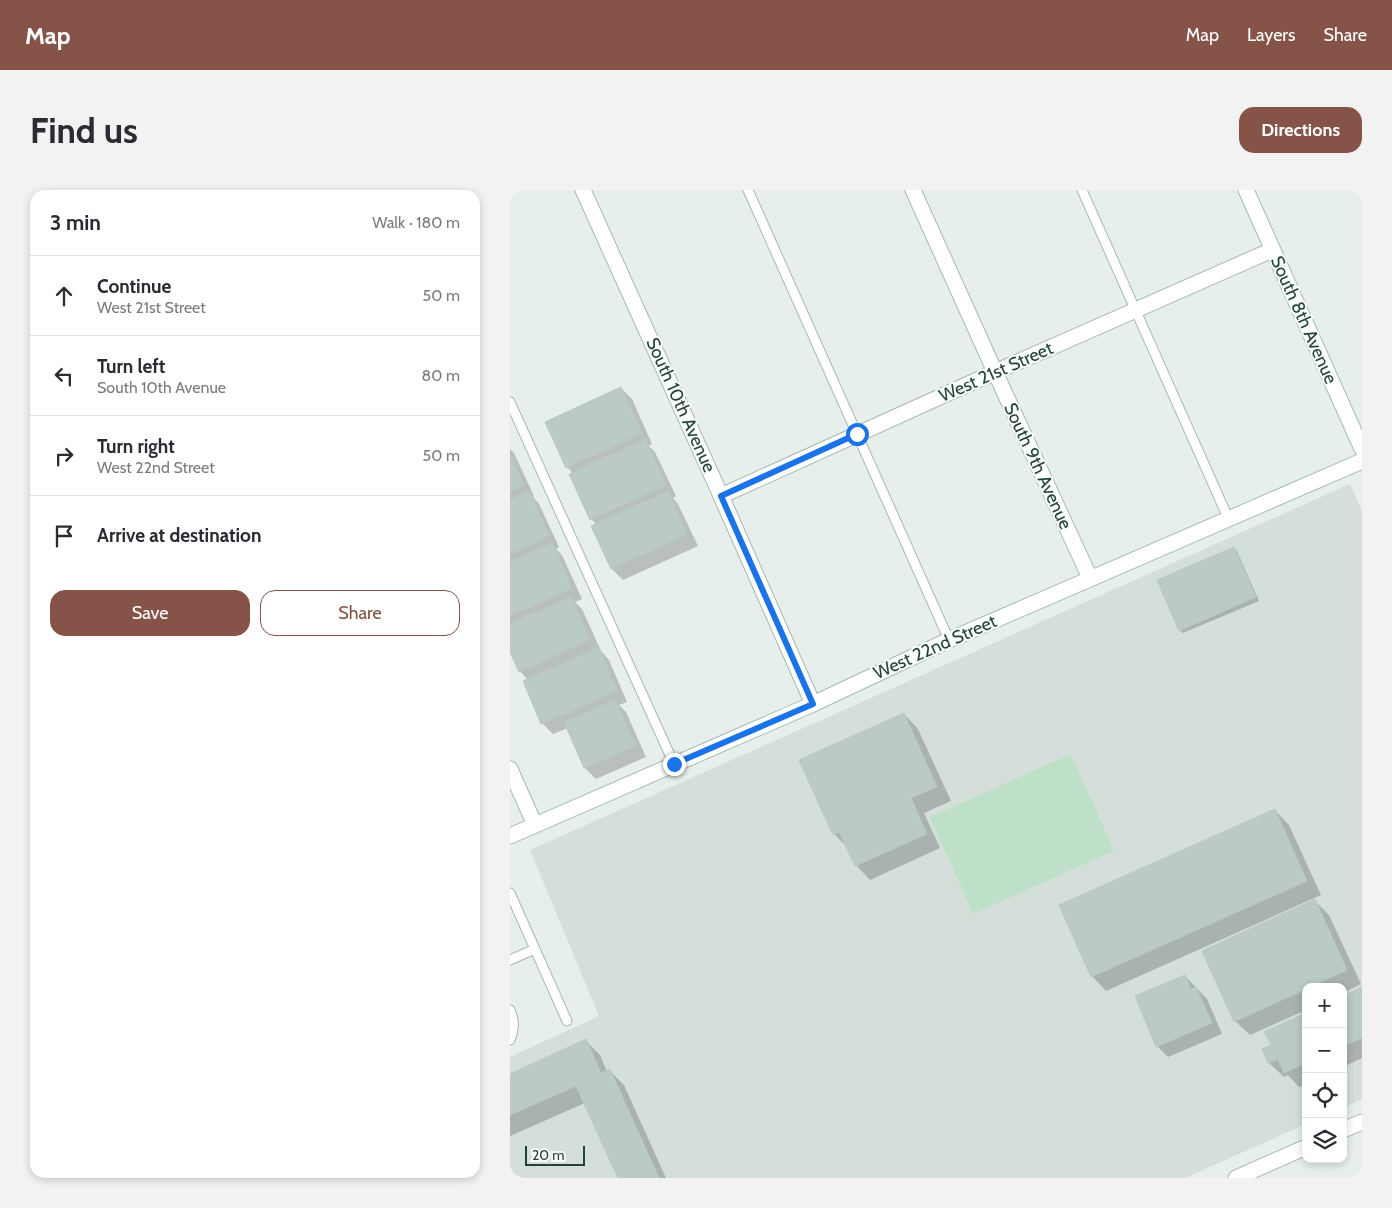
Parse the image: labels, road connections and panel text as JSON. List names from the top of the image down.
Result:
{
  "streets": {
    "street": [
      "South 8th Avenue",
      "West 21st Street",
      "South 10th Avenue",
      "South 9th Avenue",
      "West 22nd Street"
    ]
  },
  "crossings": [
    ["South 8th Avenue", "West 21st Street"],
    ["West 21st Street", "South 10th Avenue"],
    ["West 21st Street", "South 9th Avenue"],
    ["South 10th Avenue", "West 22nd Street"],
    ["South 9th Avenue", "West 22nd Street"]
  ],
  "scale_bar": "20 m",
  "page": {
    "header": "Map",
    "nav": ["Map", "Layers", "Share"],
    "buttons": [
      "Directions",
      ["Save", "Share"]
    ],
    "title": "Find us",
    "heading": ["3 min", "Walk · 180 m"],
    "list": [
      ["Continue", "West 21st Street", "50 m"],
      ["Turn left", "South 10th Avenue", "80 m"],
      ["Turn right", "West 22nd Street", "50 m"],
      "Arrive at destination"
    ],
    "map_buttons": ["+", "−"],
    "scale": "20 m"
  }
}
